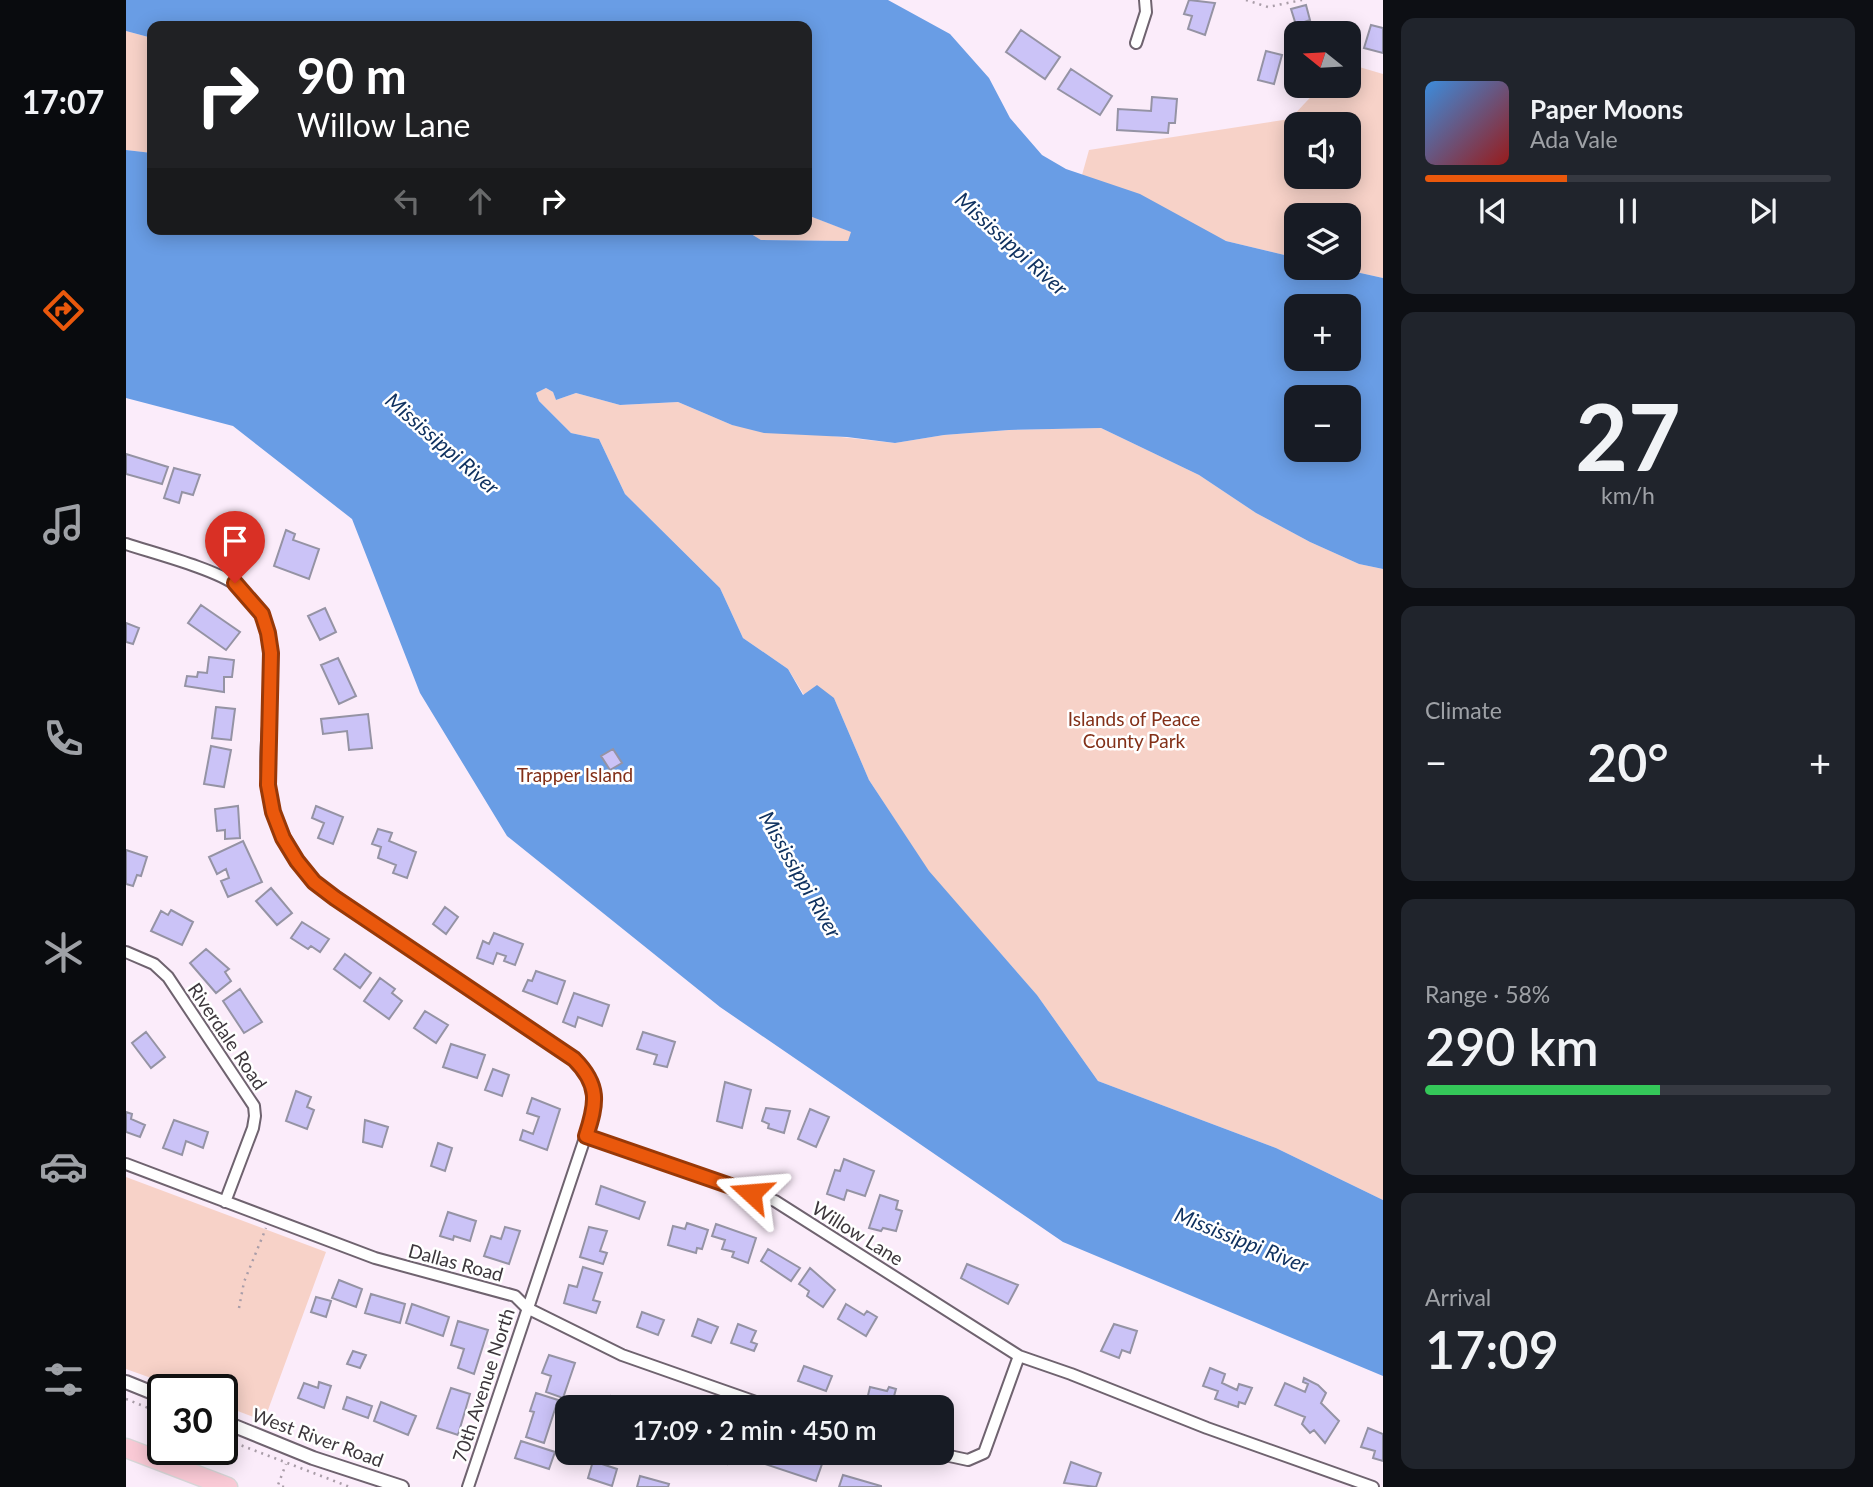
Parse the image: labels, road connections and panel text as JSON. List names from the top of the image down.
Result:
{
  "streets": {
    "street": [
      "Riverdale Road",
      "Willow Lane",
      "Dallas Road",
      "70th Avenue North",
      "West River Road"
    ]
  },
  "crossings": [
    ["Riverdale Road", "Dallas Road"],
    ["Willow Lane", "70th Avenue North"],
    ["Dallas Road", "70th Avenue North"]
  ],
  "water": ["Mississippi River"],
  "parks": ["Islands of Peace County Park", "Trapper Island"],
  "north": "left",
  "page": {
    "tabs": "17:07",
    "map_buttons": ["+", "−"],
    "turn": ["90 m", "Willow Lane"],
    "song": ["Paper Moons", "Ada Vale"],
    "tile": [
      ["27", "km/h"],
      "Climate",
      ["Range · 58%", "290 km"],
      ["Arrival", "17:09"]
    ],
    "heat": ["−", "20°", "+"],
    "limit": "30",
    "trip": "17:09 · 2 min · 450 m"
  }
}
